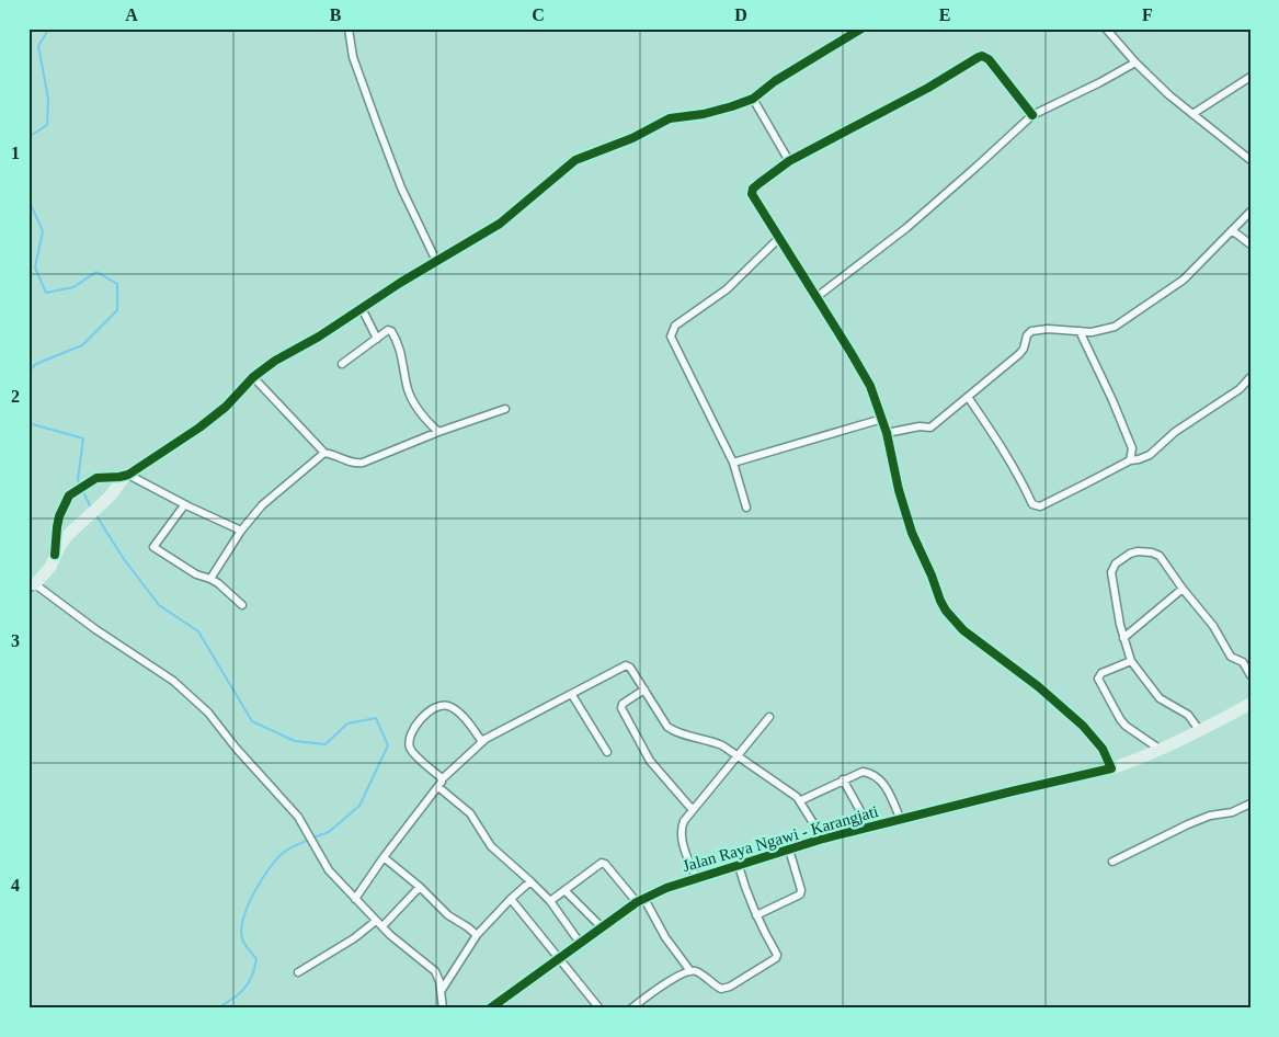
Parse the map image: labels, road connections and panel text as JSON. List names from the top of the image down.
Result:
{
  "streets": {
    "main road": ["Jalan Raya Ngawi - Karangjati"]
  },
  "grid": {
    "columns": [
      "A",
      "B",
      "C",
      "D",
      "E",
      "F"
    ],
    "rows": [
      "1",
      "2",
      "3",
      "4"
    ]
  }
}
